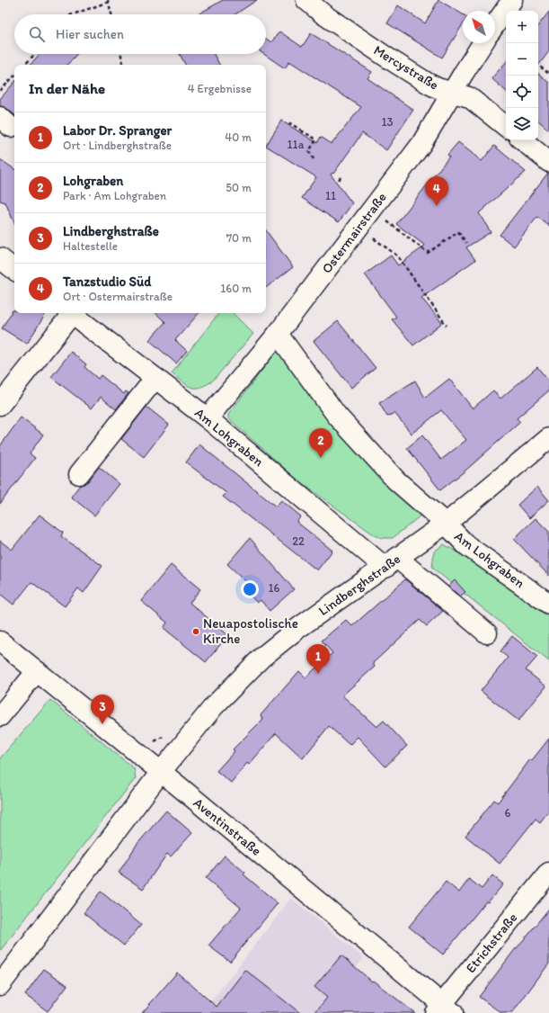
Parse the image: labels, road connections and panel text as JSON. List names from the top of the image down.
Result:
{
  "streets": {
    "street": [
      "Mercystraße",
      "Ostermairstraße",
      "Am Lohgraben",
      "Lindberghstraße",
      "Aventinstraße",
      "Etrichstraße"
    ]
  },
  "crossings": [
    ["Mercystraße", "Ostermairstraße"],
    ["Ostermairstraße", "Am Lohgraben"],
    ["Am Lohgraben", "Lindberghstraße"],
    ["Lindberghstraße", "Aventinstraße"],
    ["Aventinstraße", "Etrichstraße"]
  ],
  "places": ["Neuapostolische Kirche"],
  "house_numbers": [
    "13",
    "11a",
    "11",
    "22",
    "16",
    "6"
  ],
  "north": "top left",
  "page": {
    "map_buttons": ["+", "−"],
    "search": "Hier suchen",
    "heading": ["In der Nähe", "4 Ergebnisse"],
    "list": [
      {
        "mark": "1",
        "name": "Labor Dr. Spranger",
        "note": "Ort · Lindberghstraße",
        "value": "40 m"
      },
      {
        "mark": "2",
        "name": "Lohgraben",
        "note": "Park · Am Lohgraben",
        "value": "50 m"
      },
      {
        "mark": "3",
        "name": "Lindberghstraße",
        "note": "Haltestelle",
        "value": "70 m"
      },
      {
        "mark": "4",
        "name": "Tanzstudio Süd",
        "note": "Ort · Ostermairstraße",
        "value": "160 m"
      }
    ],
    "pins": [
      "4",
      "2",
      "1",
      "3"
    ]
  }
}
